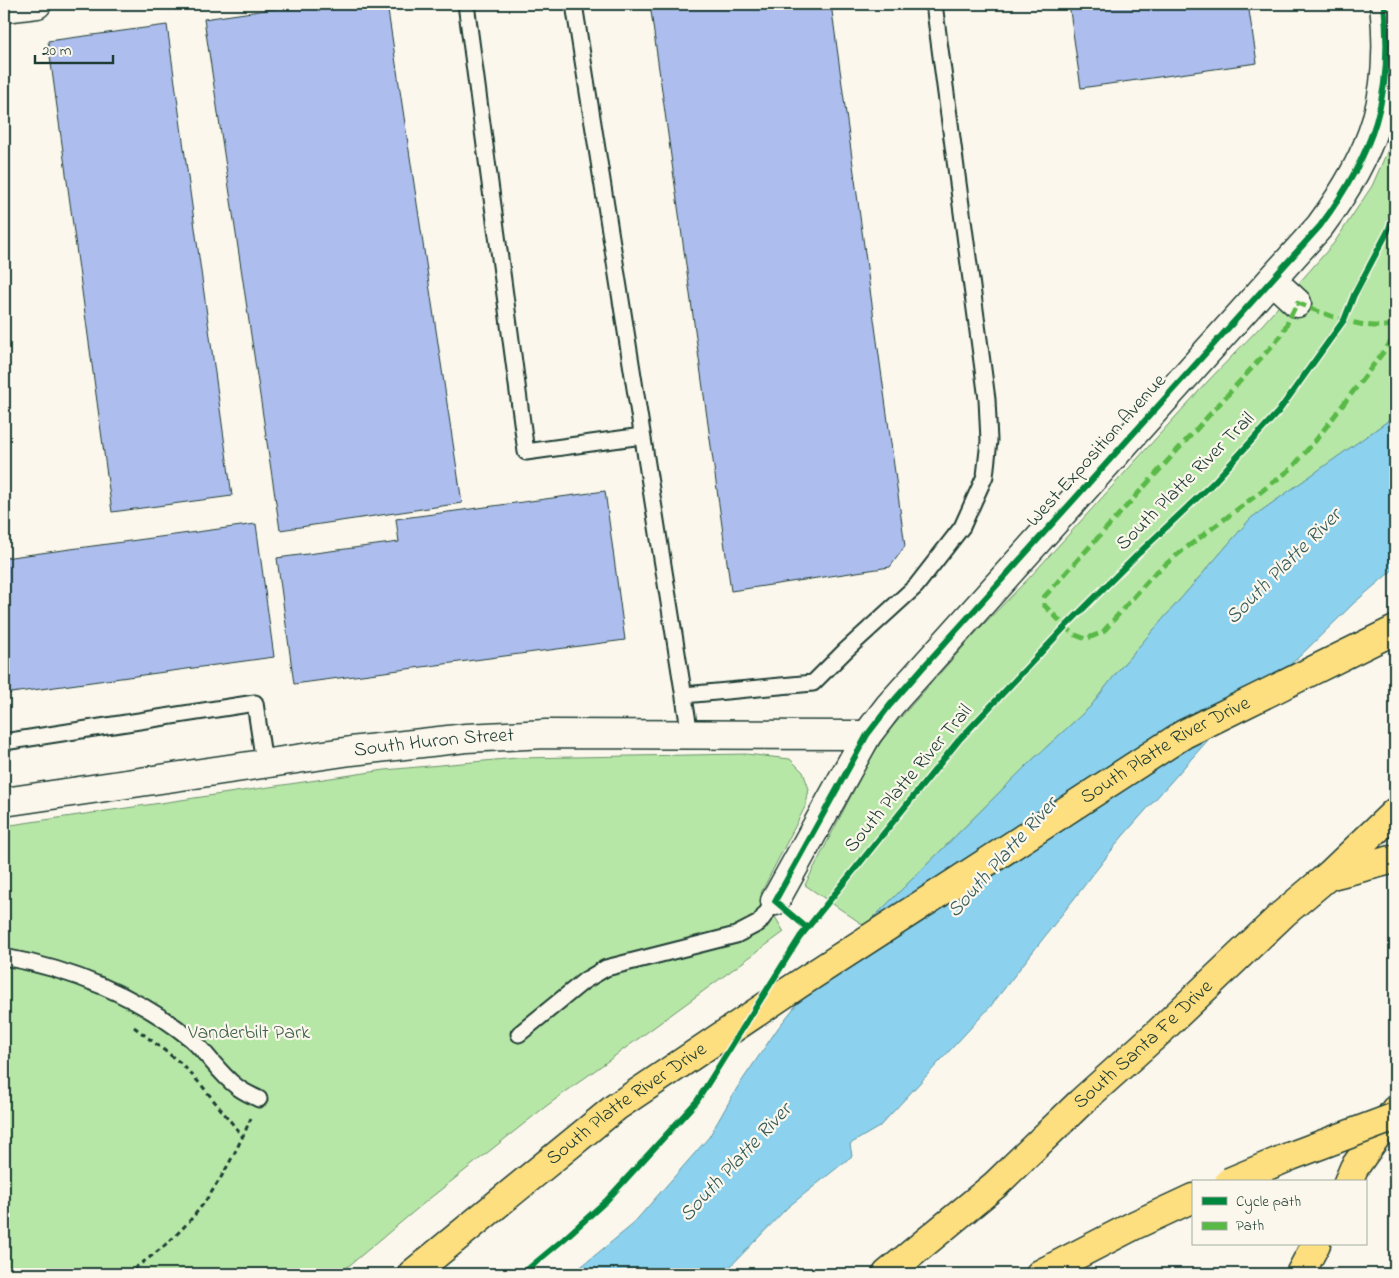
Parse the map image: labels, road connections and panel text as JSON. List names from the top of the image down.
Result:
{
  "streets": {
    "main road": ["South Platte River Drive", "South Santa Fe Drive"],
    "street": ["West Exposition Avenue", "South Huron Street"],
    "cycle path": ["South Platte River Trail"]
  },
  "crossings": [
    ["West Exposition Avenue", "South Huron Street"]
  ],
  "water": ["South Platte River"],
  "parks": ["Vanderbilt Park"],
  "legend": ["Cycle path", "Path"],
  "scale_bar": "20 m"
}
